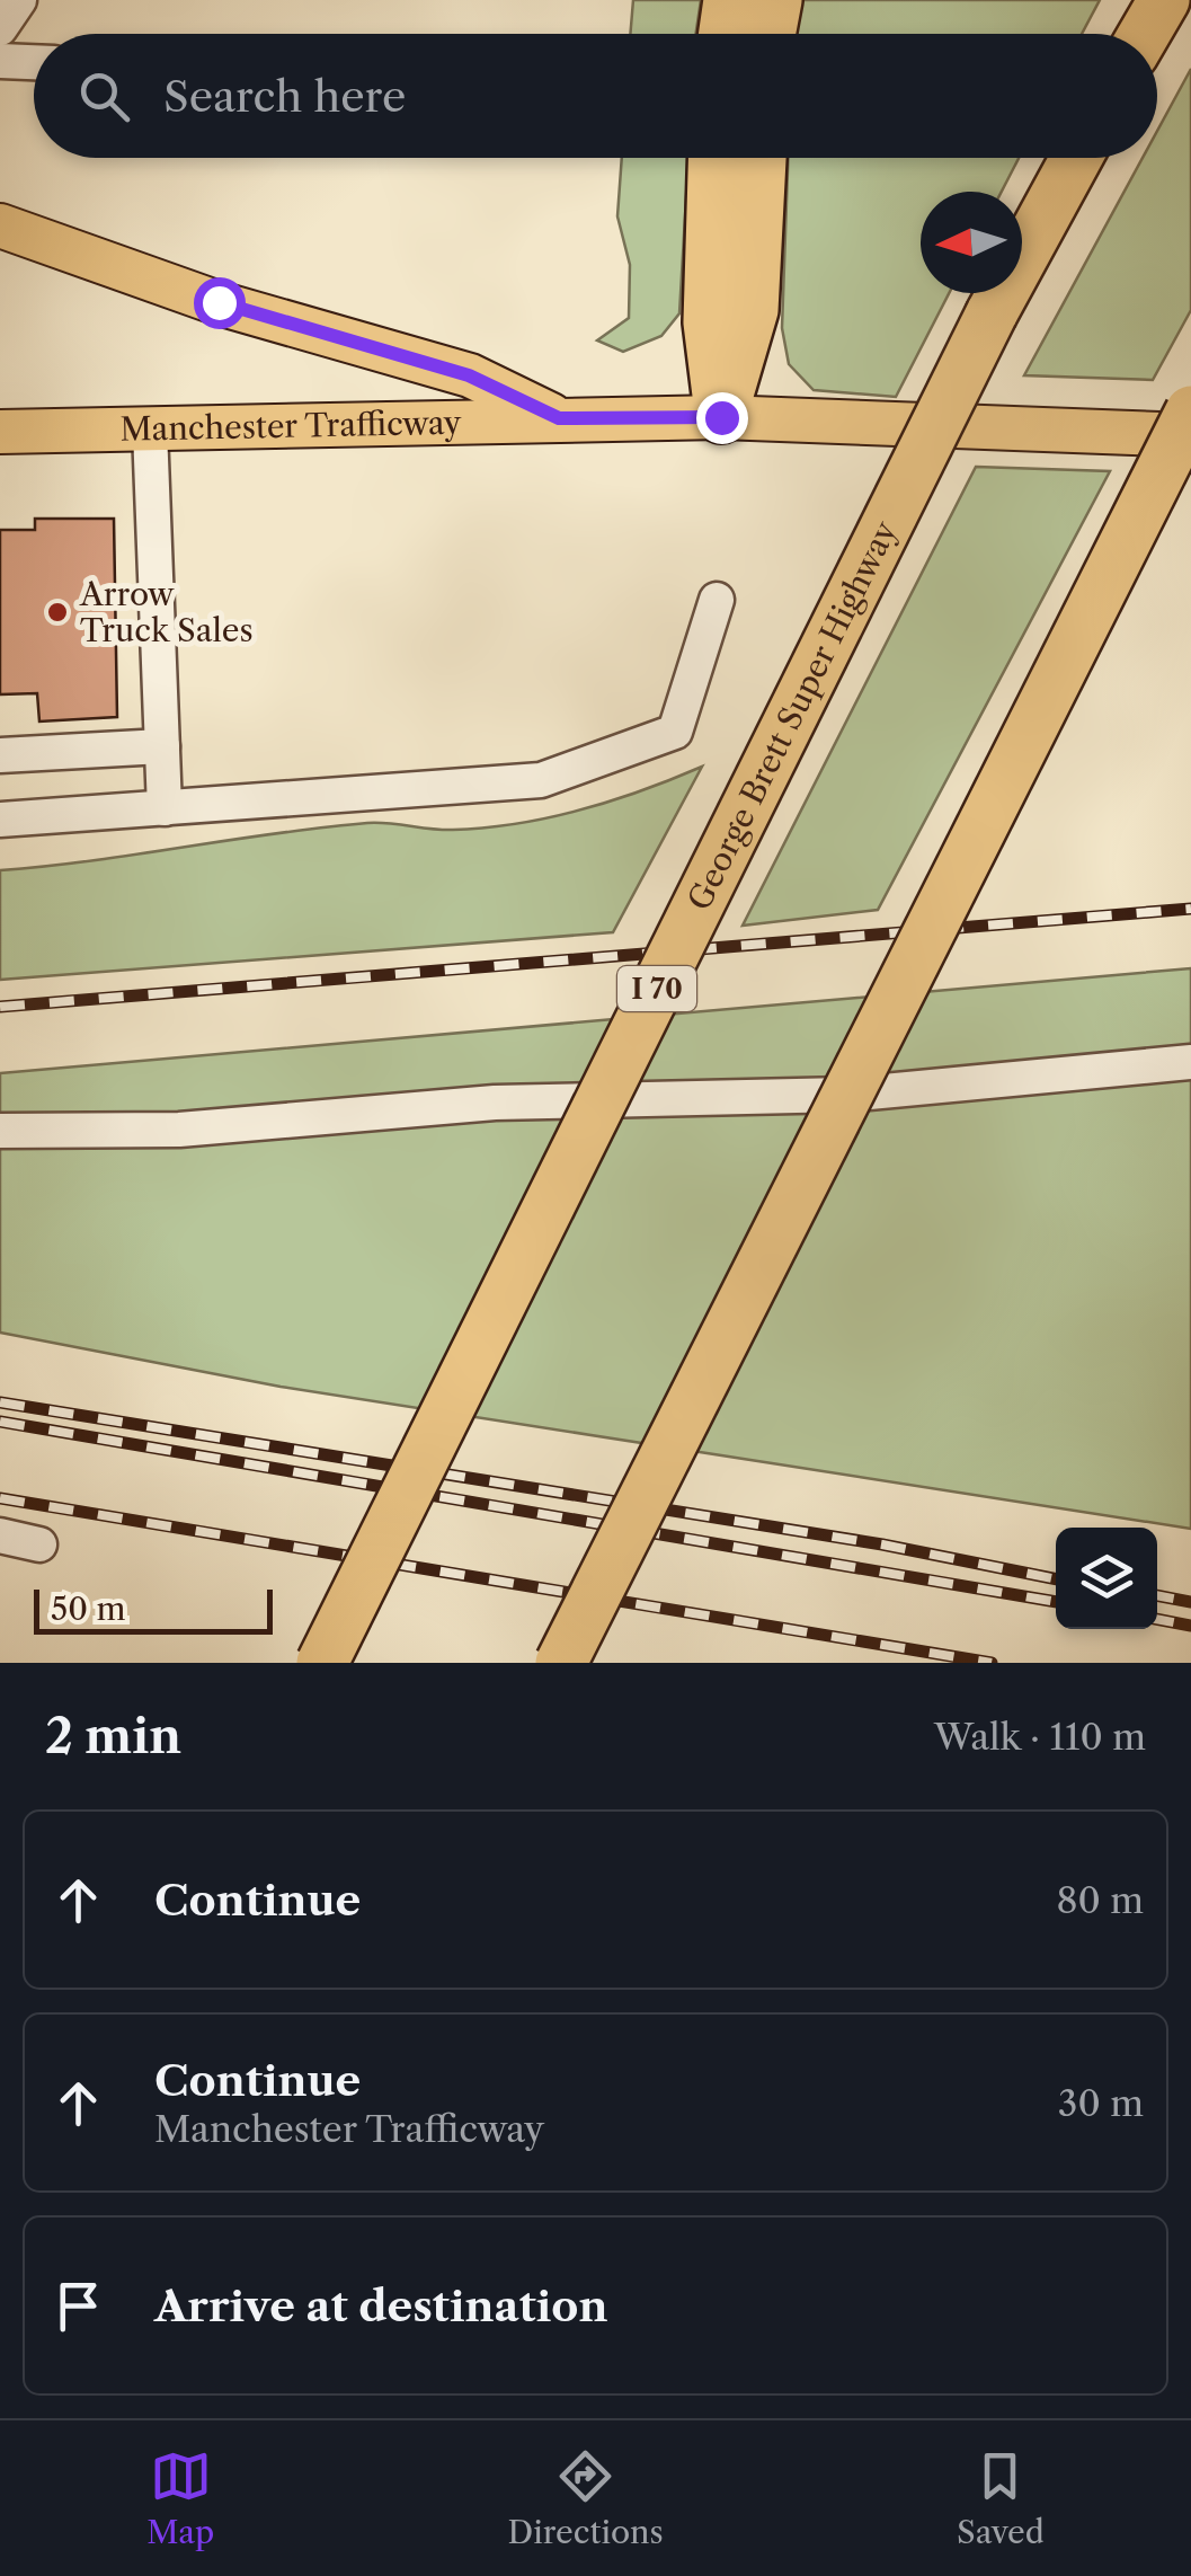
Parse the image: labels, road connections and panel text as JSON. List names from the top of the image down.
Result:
{
  "streets": {
    "highway": ["George Brett Super Highway", "I 70"],
    "main road": ["Manchester Trafficway"]
  },
  "places": ["Arrow Truck Sales"],
  "scale_bar": "50 m",
  "north": "left",
  "page": {
    "search": "Search here",
    "scale": "50 m",
    "heading": ["2 min", "Walk · 110 m"],
    "list": [
      ["Continue", "80 m"],
      ["Continue", "Manchester Trafficway", "30 m"],
      "Arrive at destination"
    ],
    "nav": ["Map", "Directions", "Saved"]
  }
}
